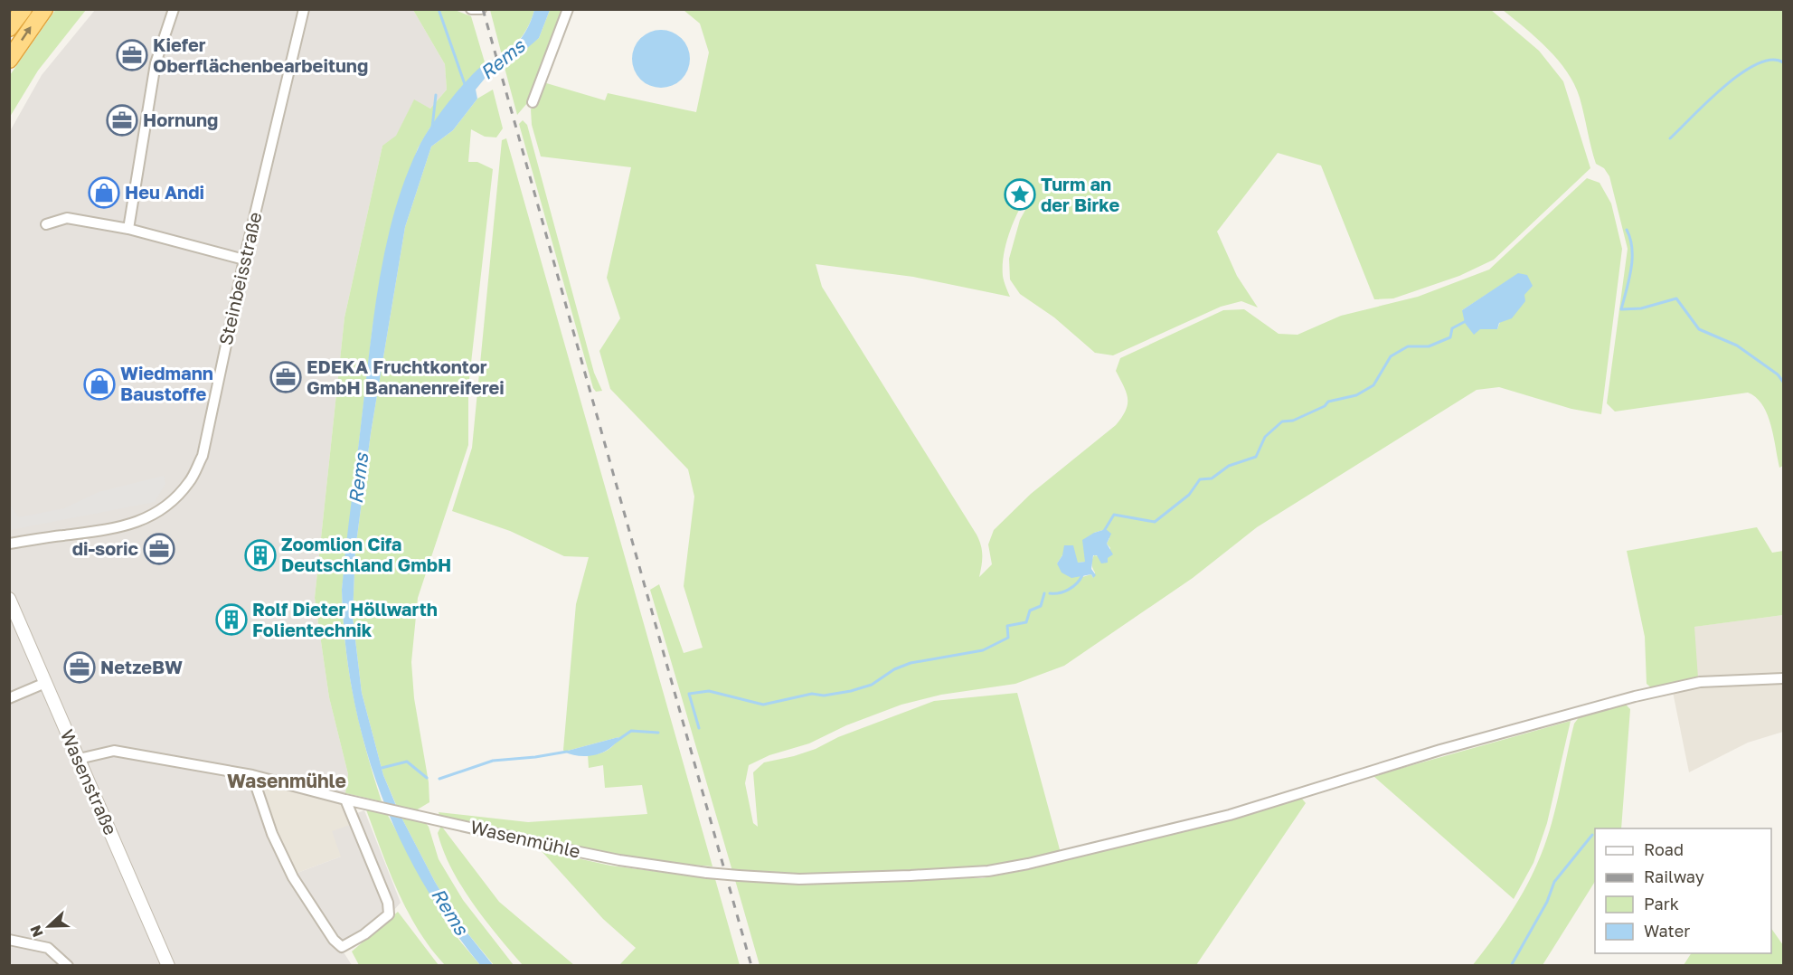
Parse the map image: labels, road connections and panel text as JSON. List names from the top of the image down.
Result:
{
  "streets": {
    "street": ["Steinbeisstraße", "Wasenstraße", "Wasenmühle"]
  },
  "crossings": [
    ["Wasenstraße", "Wasenmühle"]
  ],
  "districts": ["Wasenmühle"],
  "water": ["Rems"],
  "places": {
    "office": [
      "Kiefer Oberflächenbearbeitung",
      "Hornung",
      "EDEKA Fruchtkontor GmbH Bananenreiferei",
      "di-soric",
      "NetzeBW"
    ],
    "shop": ["Heu Andi", "Wiedmann Baustoffe"],
    "place": ["Turm an der Birke"],
    "building": ["Zoomlion Cifa Deutschland GmbH", "Rolf Dieter Höllwarth Folientechnik"]
  },
  "legend": [
    "Road",
    "Railway",
    "Park",
    "Water"
  ],
  "north": "left"
}
